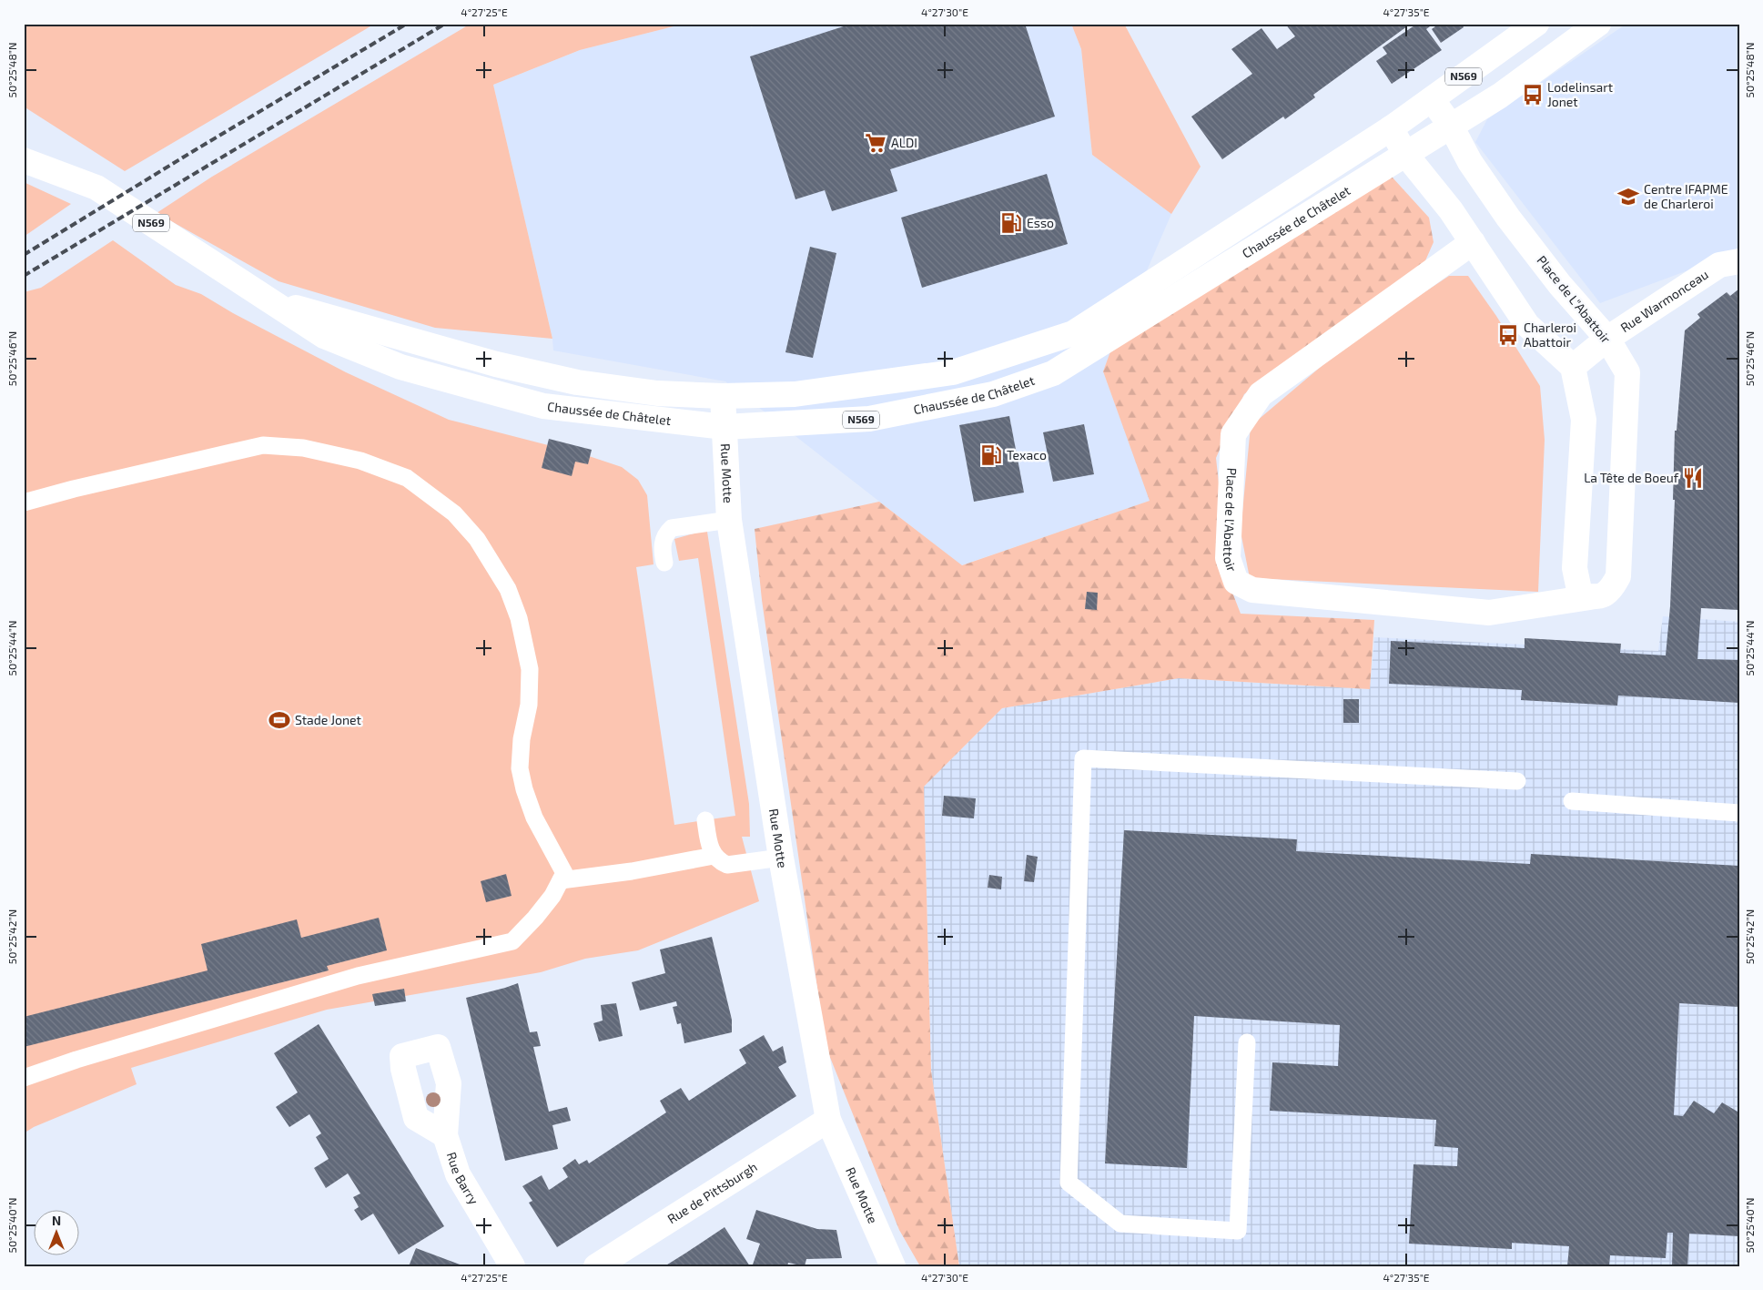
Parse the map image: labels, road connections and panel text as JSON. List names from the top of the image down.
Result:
{
  "streets": {
    "street": [
      "N569",
      "Chaussée de Châtelet",
      "Place de L\"Abattoir",
      "Rue Warmonceau",
      "Rue Motte",
      "Place de l'Abattoir",
      "Rue Barry",
      "Rue de Pittsburgh"
    ]
  },
  "crossings": [
    ["Chaussée de Châtelet", "Place de L\"Abattoir"],
    ["Chaussée de Châtelet", "Rue Motte"],
    ["Place de L\"Abattoir", "Rue Warmonceau"],
    ["Place de L\"Abattoir", "Place de l'Abattoir"],
    ["Rue Motte", "Rue de Pittsburgh"]
  ],
  "places": {
    "bus stop": ["Lodelinsart Jonet", "Charleroi Abattoir"],
    "supermarket": ["ALDI"],
    "school or university": ["Centre IFAPME de Charleroi"],
    "fuel station": ["Esso", "Texaco"],
    "restaurant": ["La Tête de Boeuf"],
    "sports": ["Stade Jonet"]
  },
  "north": "top",
  "coordinates": [
    "4°27'25\"E",
    "4°27'30\"E",
    "4°27'35\"E",
    "50°25'48\"N",
    "50°25'46\"N",
    "50°25'44\"N",
    "50°25'42\"N",
    "50°25'40\"N"
  ]
}
